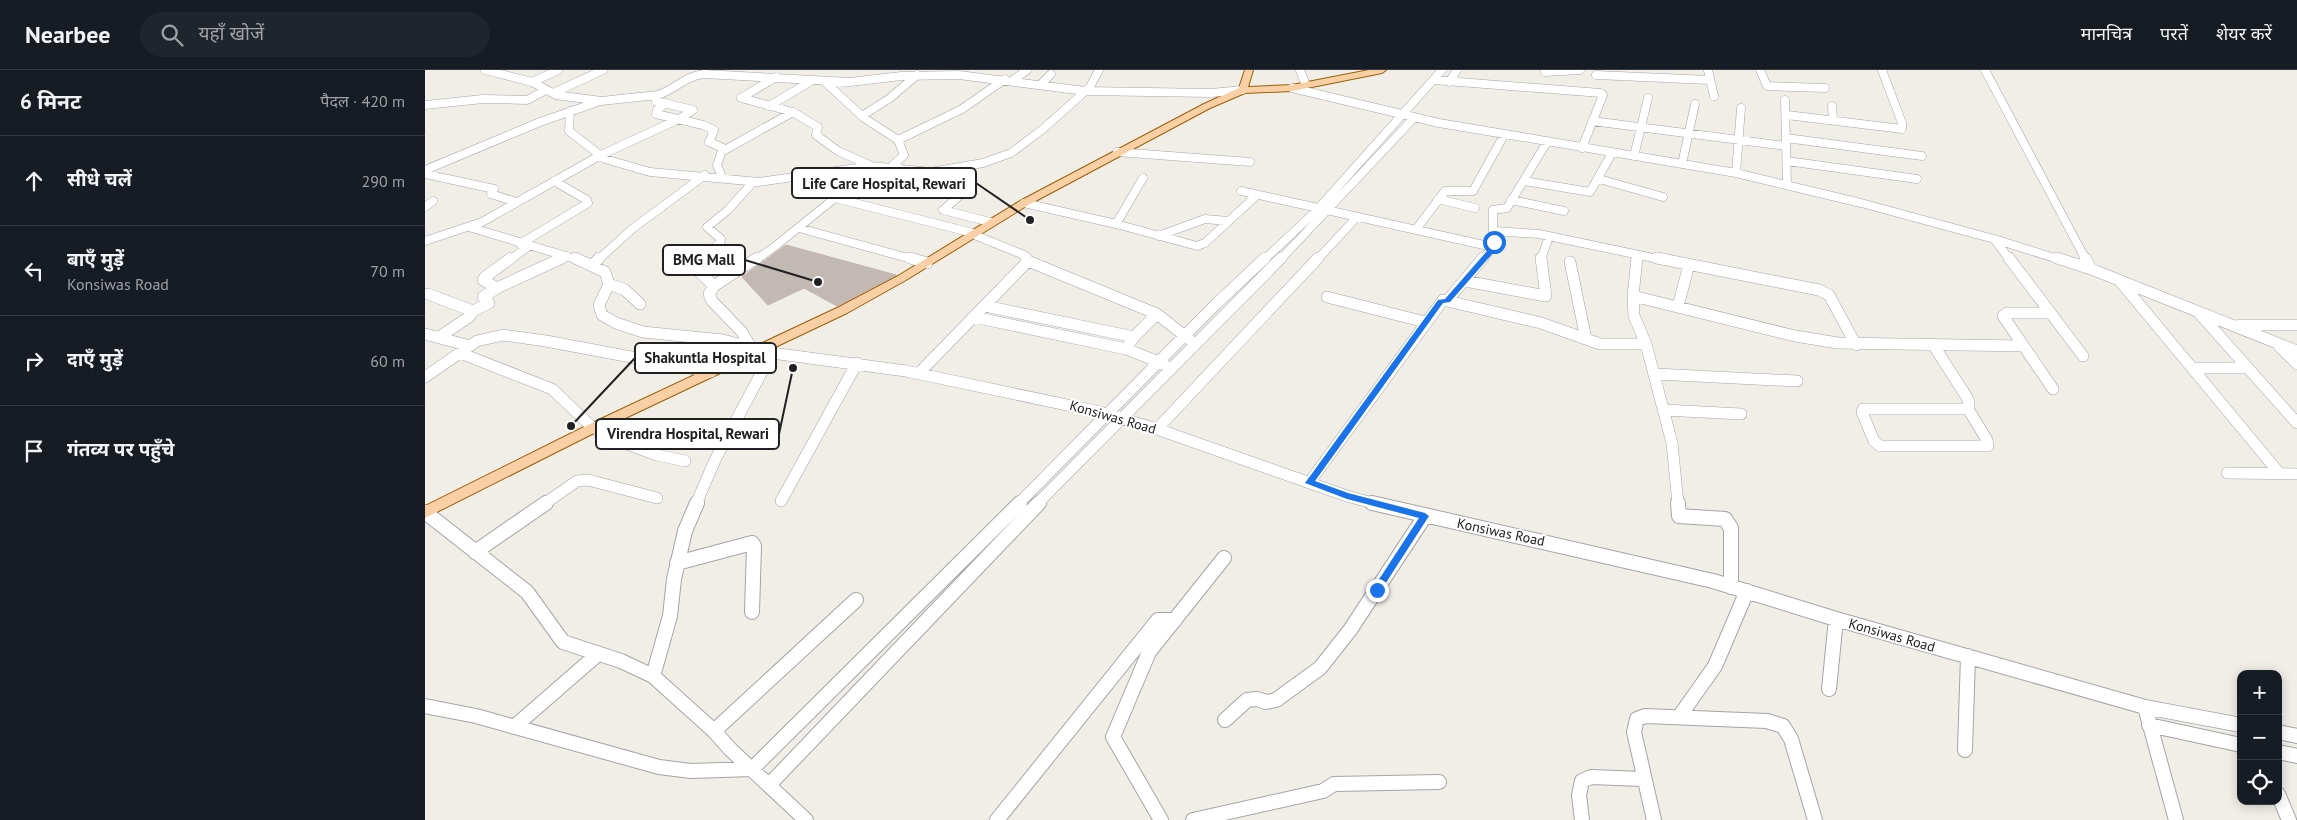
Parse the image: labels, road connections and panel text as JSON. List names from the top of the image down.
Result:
{
  "streets": {
    "street": ["Konsiwas Road"]
  },
  "places": [
    "Life Care Hospital, Rewari",
    "BMG Mall",
    "Virendra Hospital, Rewari",
    "Shakuntla Hospital"
  ],
  "page": {
    "header": "Nearbee",
    "search": "यहाँ खोजें",
    "nav": ["मानचित्र", "परतें", "शेयर करें"],
    "heading": ["6 मिनट", "पैदल · 420 m"],
    "list": [
      ["सीधे चलें", "290 m"],
      ["बाएँ मुड़ें", "Konsiwas Road", "70 m"],
      ["दाएँ मुड़ें", "60 m"],
      "गंतव्य पर पहुँचे"
    ],
    "map_buttons": ["+", "−"]
  }
}
